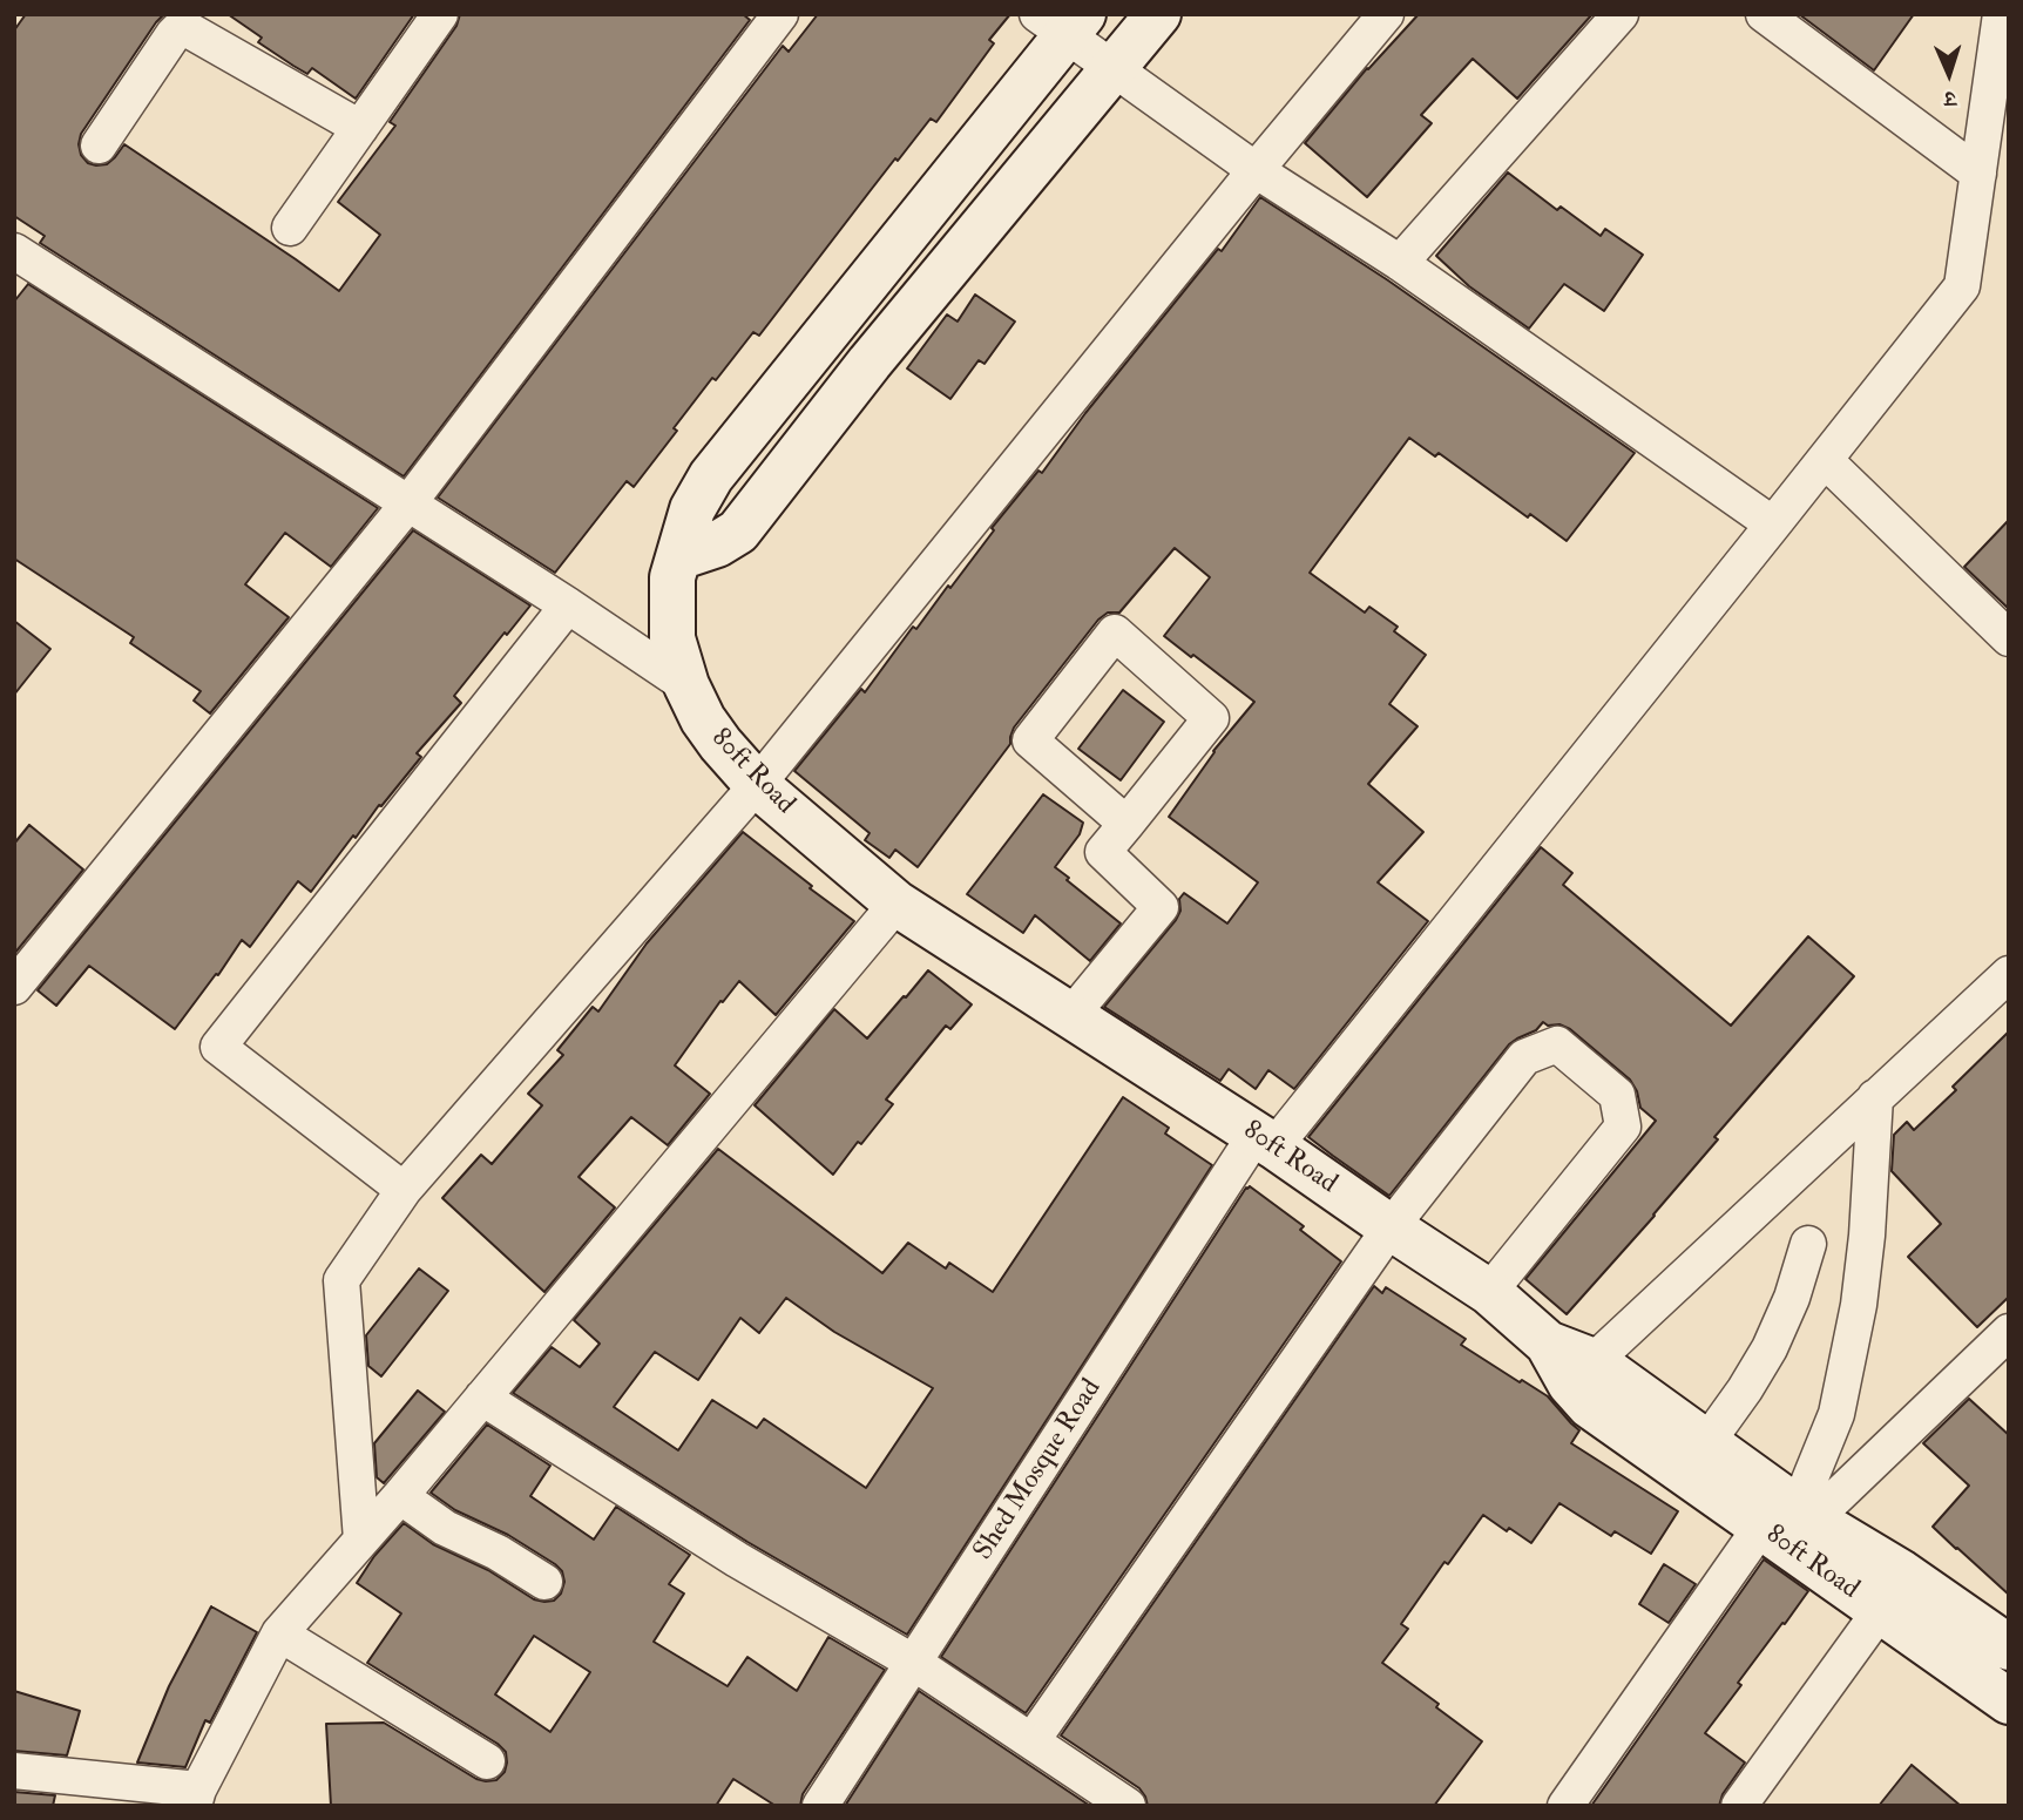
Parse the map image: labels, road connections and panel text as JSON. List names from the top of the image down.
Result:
{
  "streets": {
    "main road": ["80ft Road"],
    "street": ["Shed Mosque Road"]
  },
  "crossings": [
    ["80ft Road", "Shed Mosque Road"]
  ],
  "north": "bottom"
}
